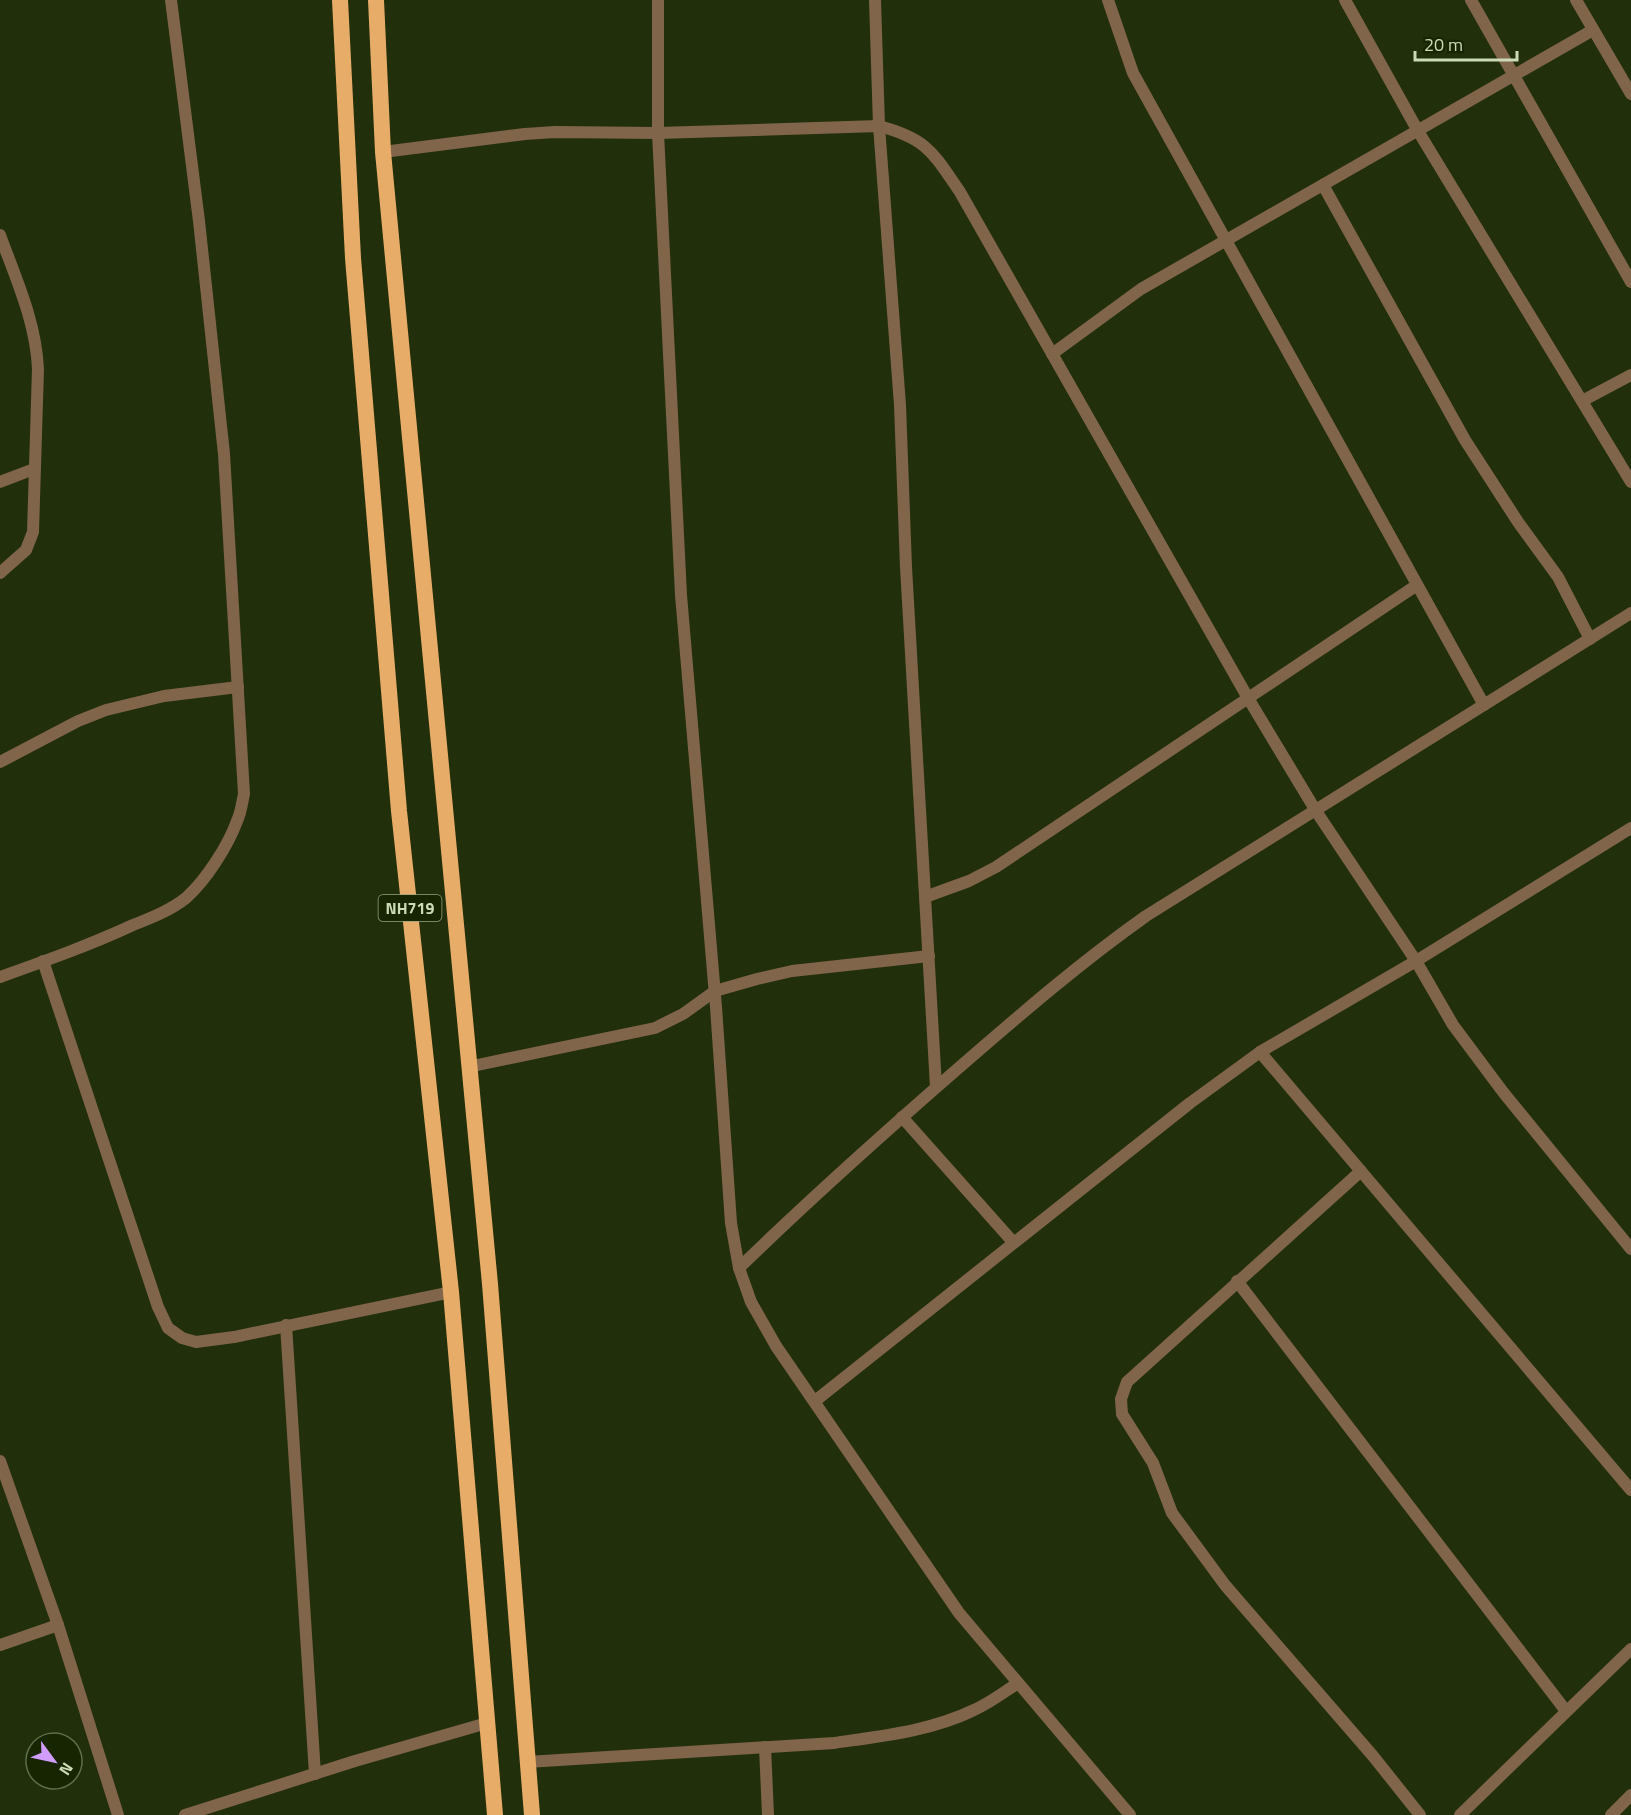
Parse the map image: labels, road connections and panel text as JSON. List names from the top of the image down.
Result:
{
  "streets": {
    "highway": ["NH719"]
  },
  "scale_bar": "20 m",
  "north": "bottom right"
}
